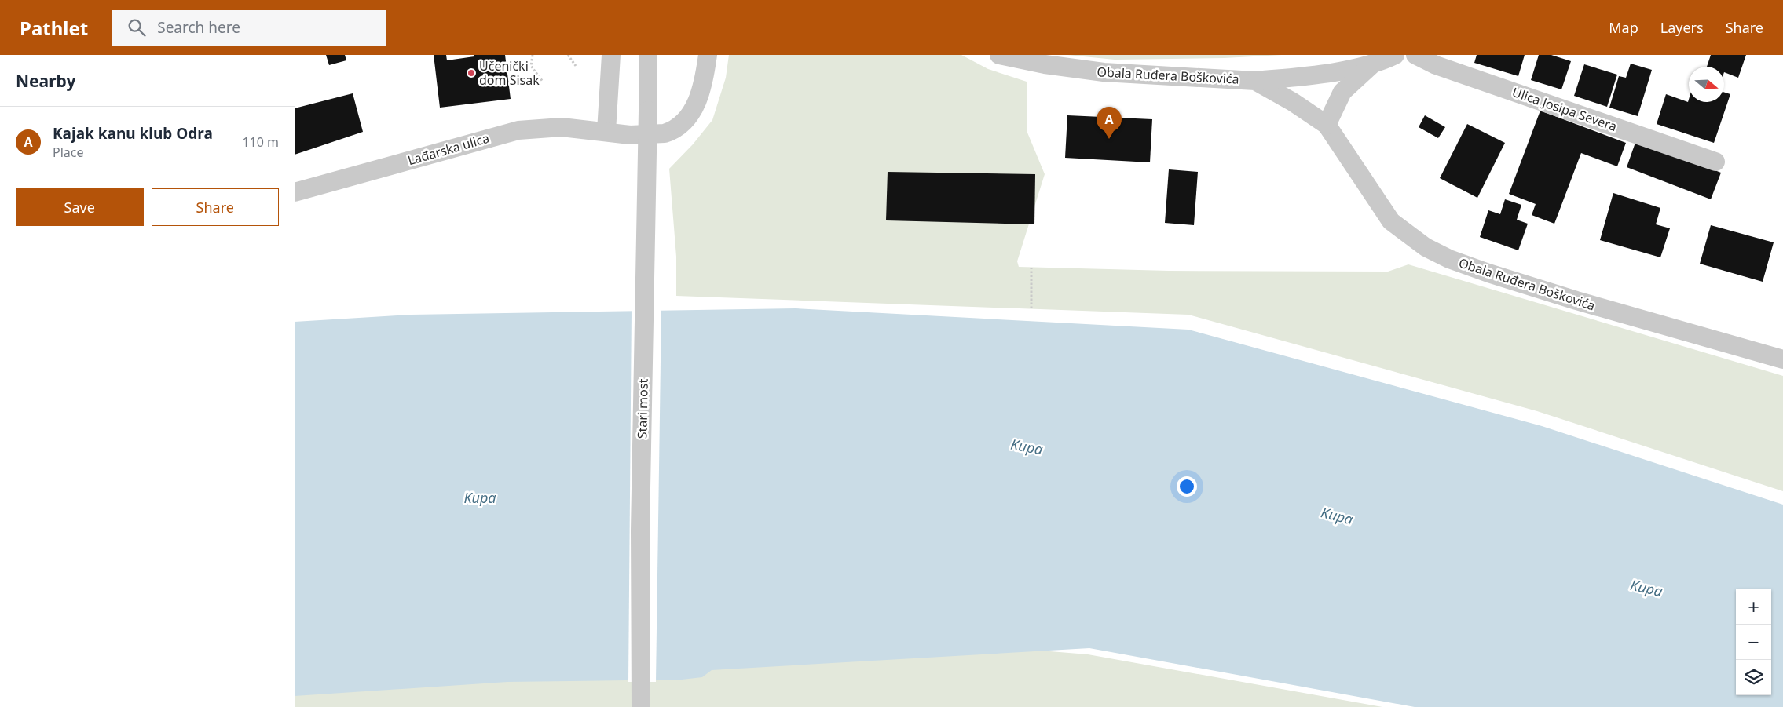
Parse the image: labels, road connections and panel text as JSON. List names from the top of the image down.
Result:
{
  "streets": {
    "street": [
      "Obala Ruđera Boškovića",
      "Ulica Josipa Severa",
      "Lađarska ulica",
      "Stari most"
    ]
  },
  "water": ["Kupa"],
  "places": ["Učenički dom Sisak"],
  "north": "right",
  "page": {
    "header": "Pathlet",
    "search": "Search here",
    "nav": ["Map", "Layers", "Share"],
    "heading": "Nearby",
    "list": [
      {
        "mark": "A",
        "name": "Kajak kanu klub Odra",
        "note": "Place",
        "value": "110 m"
      }
    ],
    "pins": "A",
    "buttons": ["Save", "Share"],
    "map_buttons": ["+", "−"]
  }
}
